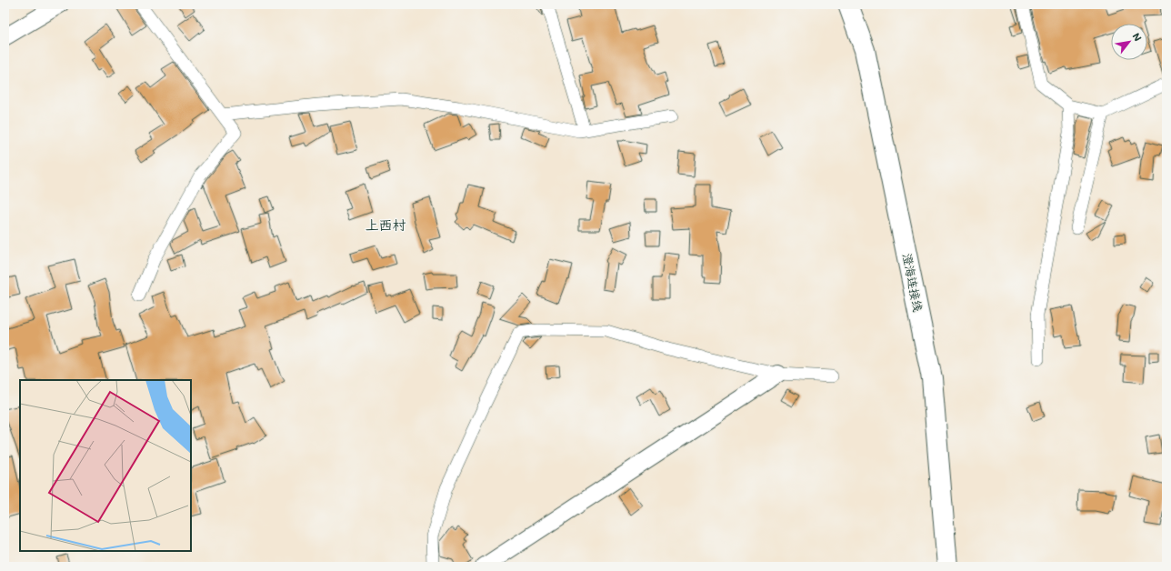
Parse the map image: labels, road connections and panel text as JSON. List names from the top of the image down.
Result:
{
  "streets": {
    "highway": ["澄海连接线"]
  },
  "districts": ["上西村"],
  "north": "top right"
}
